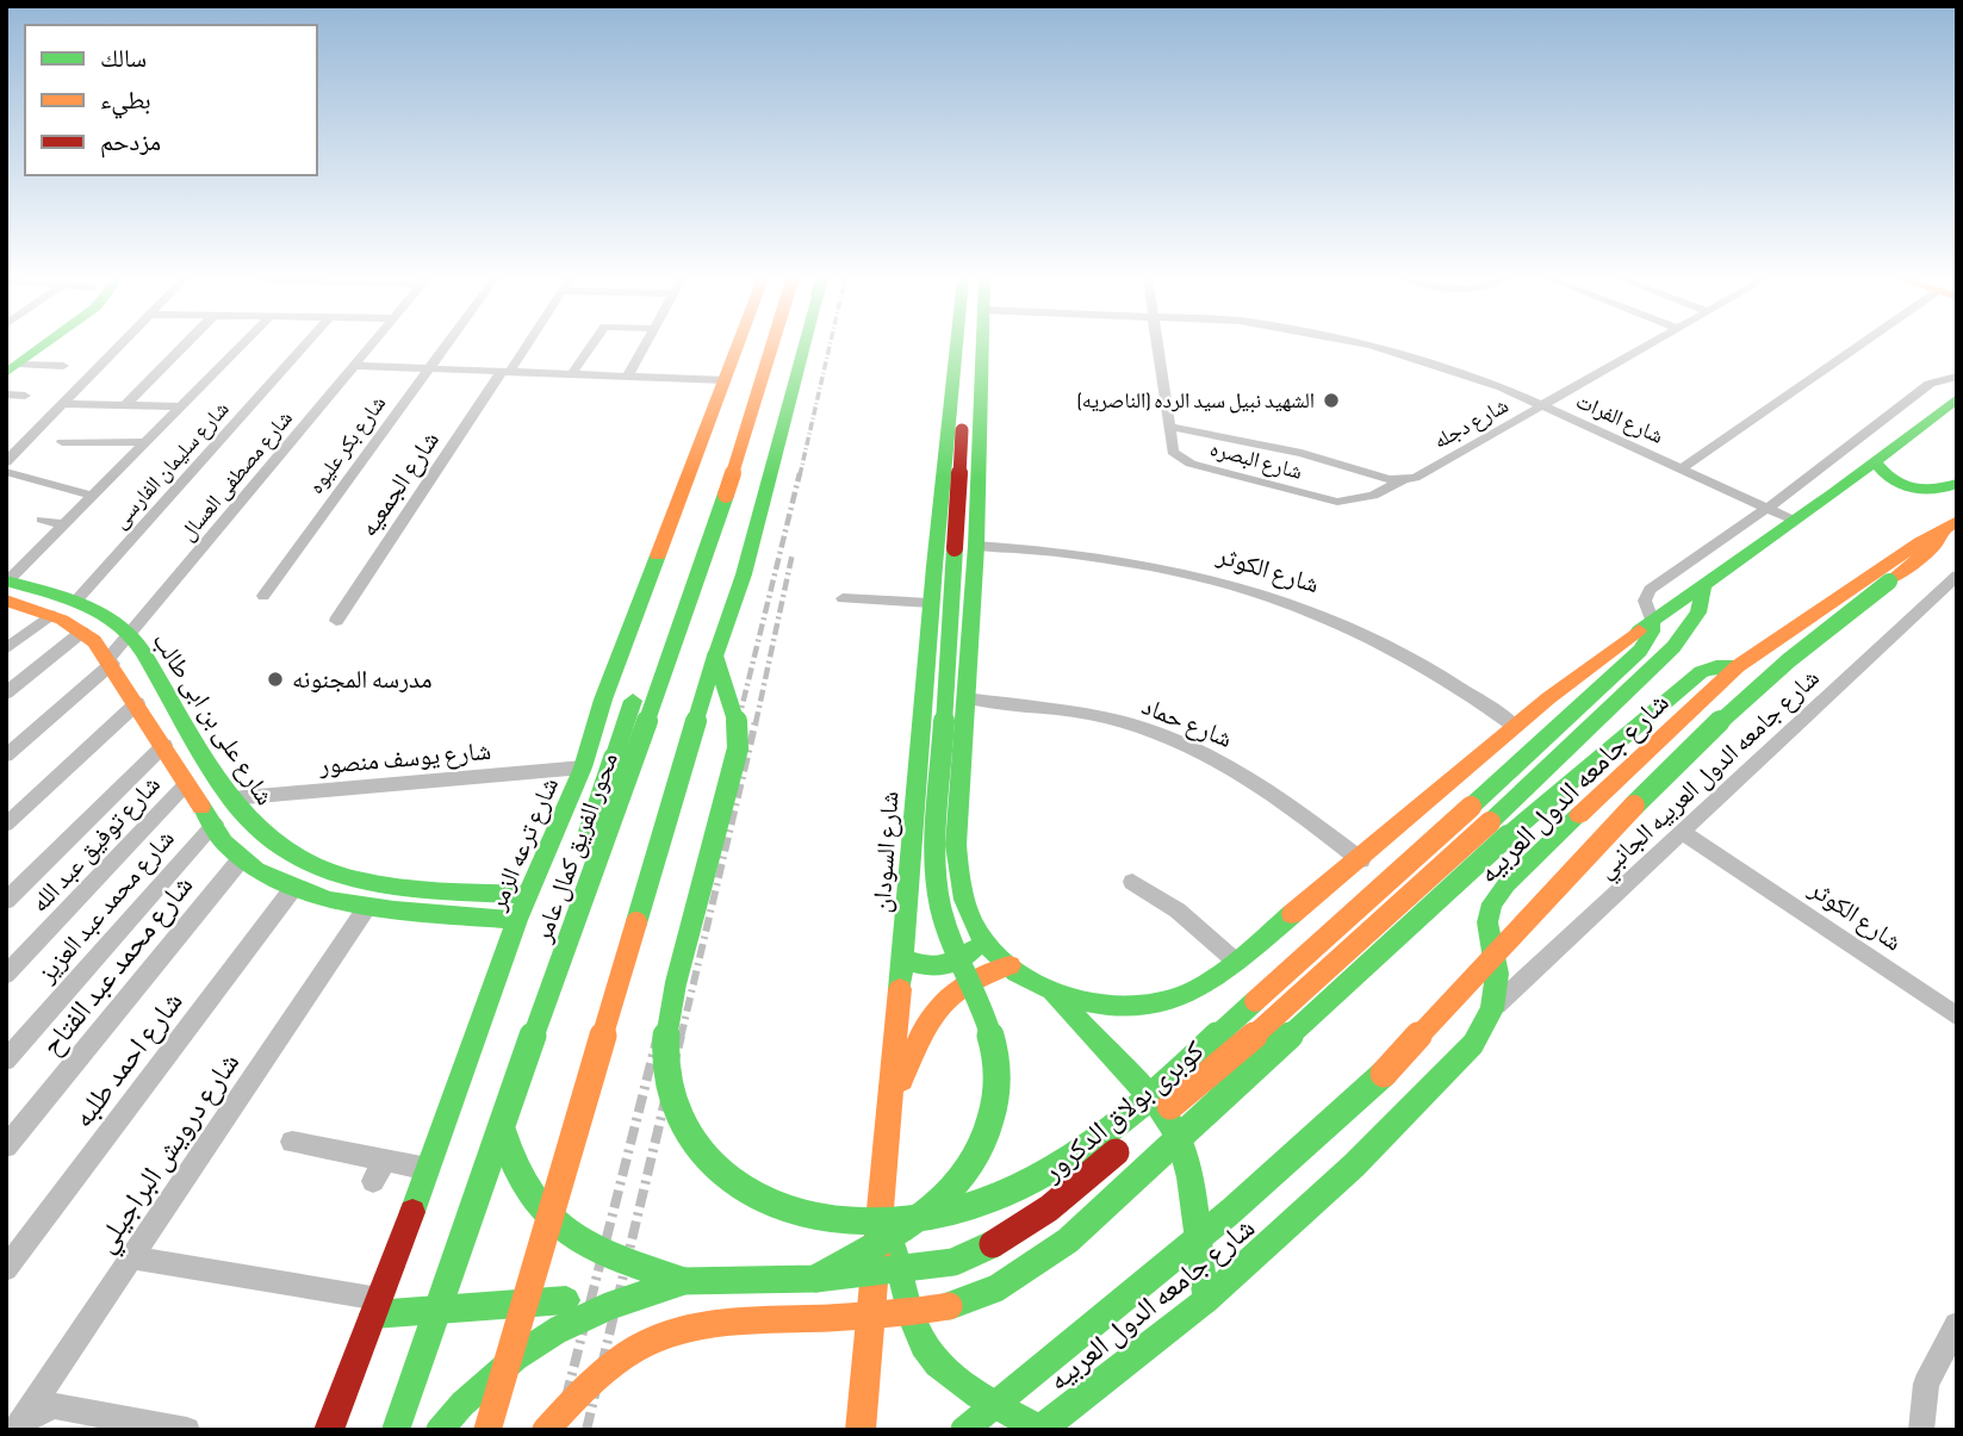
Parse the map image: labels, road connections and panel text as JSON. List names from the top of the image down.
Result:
{
  "streets": {
    "main road": [
      "شارع على بن ابى طالب",
      "شارع جامعه الدول العربيه",
      "شارع ترعه الزمر",
      "محور الفريق كمال عامر",
      "شارع السودان",
      "كوبرى بولاق الدكرور"
    ],
    "street": [
      "شارع الفرات",
      "شارع دجله",
      "شارع بكر عليوه",
      "شارع البصره",
      "شارع سليمان الفارسى",
      "شارع مصطفى العسال",
      "شارع الجمعيه",
      "شارع الكوثر",
      "شارع حماد",
      "شارع يوسف منصور",
      "شارع جامعه الدول العربيه الجانبي",
      "شارع توفيق عبد الله",
      "شارع محمد عبد العزيز",
      "شارع محمد عبد الفتاح",
      "شارع احمد طلبه",
      "شارع درويش البراجيلي"
    ]
  },
  "crossings": [
    ["شارع الفرات", "شارع دجله"],
    ["شارع دجله", "شارع البصره"],
    ["شارع سليمان الفارسى", "شارع على بن ابى طالب"],
    ["شارع مصطفى العسال", "شارع على بن ابى طالب"],
    ["شارع الكوثر", "شارع جامعه الدول العربيه الجانبي"],
    ["شارع على بن ابى طالب", "شارع يوسف منصور"],
    ["شارع على بن ابى طالب", "شارع ترعه الزمر"],
    ["شارع يوسف منصور", "شارع ترعه الزمر"],
    ["شارع جامعه الدول العربيه الجانبي", "شارع جامعه الدول العربيه"],
    ["شارع جامعه الدول العربيه", "كوبرى بولاق الدكرور"]
  ],
  "places": ["الشهيد نبيل سيد الرده (الناصريه)", "مدرسه المجنونه"],
  "legend": ["سالك", "بطيء", "مزدحم"]
}
